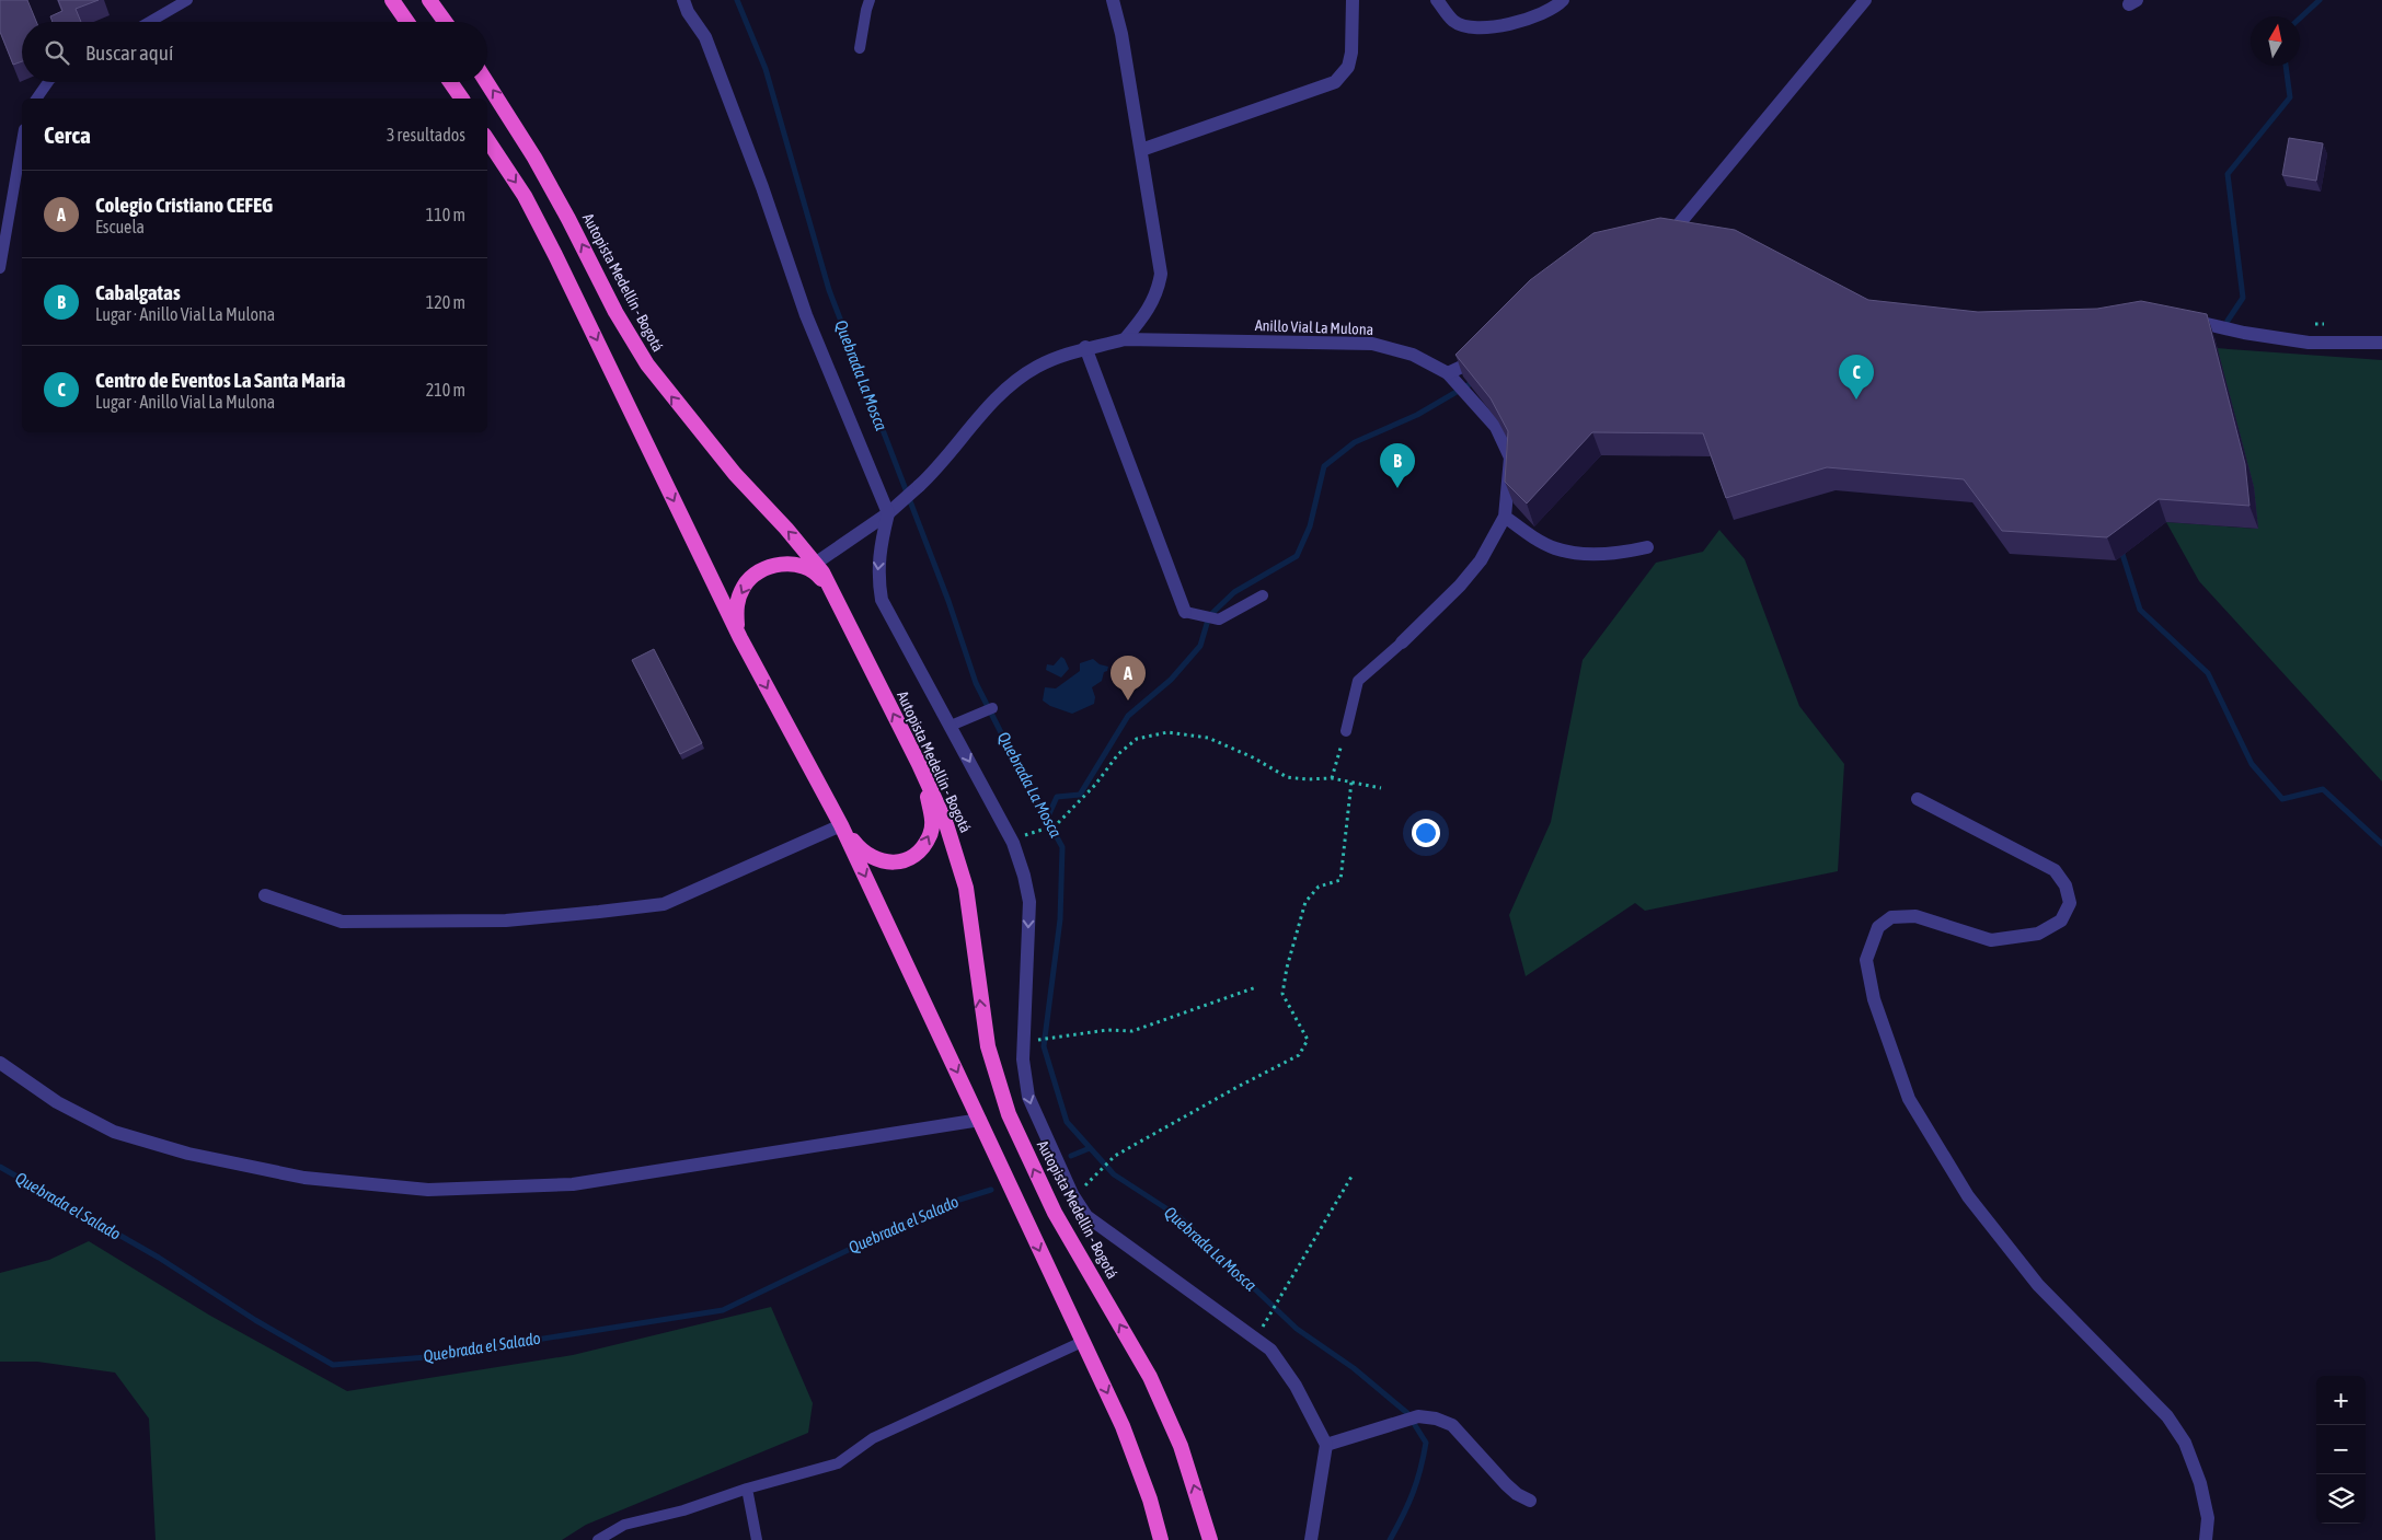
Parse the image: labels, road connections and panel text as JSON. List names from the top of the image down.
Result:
{
  "streets": {
    "highway": ["Autopista Medellín - Bogotá"],
    "street": ["Anillo Vial La Mulona"]
  },
  "crossings": [
    ["Autopista Medellín - Bogotá", "Anillo Vial La Mulona"]
  ],
  "water": ["Quebrada La Mosca", "Quebrada el Salado"],
  "north": "top",
  "page": {
    "search": "Buscar aquí",
    "heading": ["Cerca", "3 resultados"],
    "list": [
      {
        "mark": "A",
        "name": "Colegio Cristiano CEFEG",
        "note": "Escuela",
        "value": "110 m"
      },
      {
        "mark": "B",
        "name": "Cabalgatas",
        "note": "Lugar · Anillo Vial La Mulona",
        "value": "120 m"
      },
      {
        "mark": "C",
        "name": "Centro de Eventos La Santa Maria",
        "note": "Lugar · Anillo Vial La Mulona",
        "value": "210 m"
      }
    ],
    "pins": ["C", "B", "A"],
    "map_buttons": ["+", "−"]
  }
}
